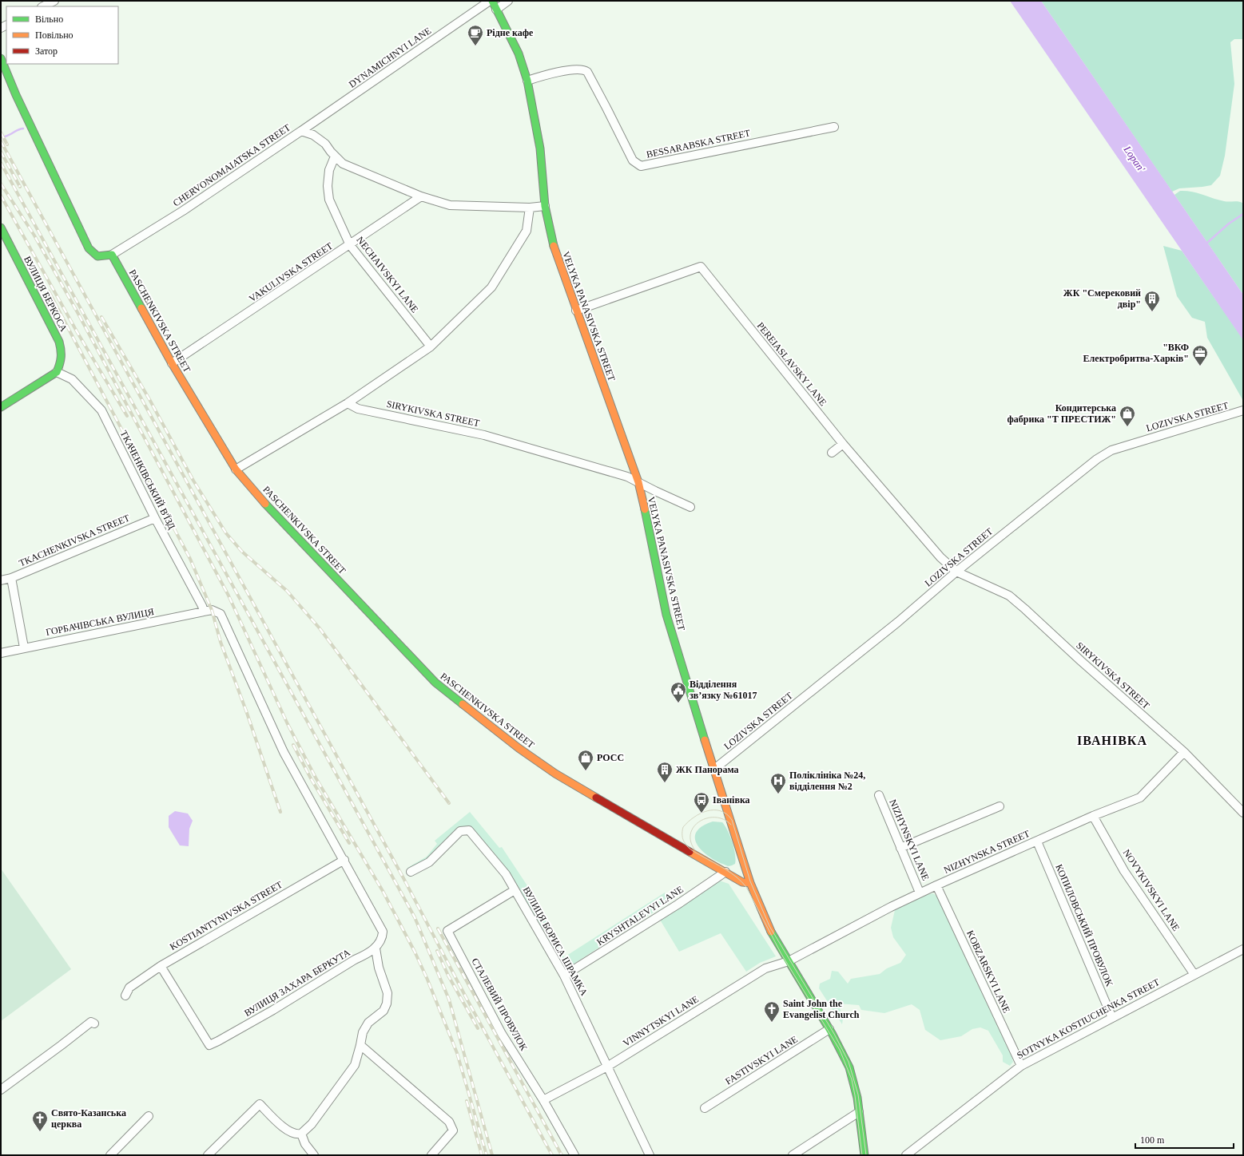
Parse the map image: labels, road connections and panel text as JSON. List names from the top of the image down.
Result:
{
  "streets": {
    "street": [
      "DYNAMICHNYI LANE",
      "BESSARABSKA STREET",
      "CHERVONOMAIATSKA STREET",
      "VAKULIVSKA STREET",
      "NECHAIVSKYI LANE",
      "ВУЛИЦЯ БЕРКОСА",
      "VELYKA PANASIVSKA STREET",
      "PASCHENKIVSKA STREET",
      "PEREIASLAVSKY LANE",
      "SIRYKIVSKA STREET",
      "LOZIVSKA STREET",
      "ТКАЧЕНКІВСЬКИЙ В'ЇЗД",
      "TKACHENKIVSKA STREET",
      "ГОРБАЧІВСЬКА ВУЛИЦЯ",
      "NIZHYNSKYI LANE",
      "NIZHYNSKA STREET",
      "NOVYKIVSKYI LANE",
      "KOSTIANTYNIVSKA STREET",
      "KRYSHTALEVYI LANE",
      "КОПИЛОВСЬКИЙ ПРОВУЛОК",
      "ВУЛИЦЯ БОРИСА ШРАМКА",
      "KOBZARSKYI LANE",
      "ВУЛИЦЯ ЗАХАРА БЕРКУТА",
      "СТАЛЕВИЙ ПРОВУЛОК",
      "SOTNYKA KOSTIUCHENKA STREET",
      "VINNYTSKYI LANE",
      "FASTIVSKYI LANE"
    ]
  },
  "crossings": [
    ["DYNAMICHNYI LANE", "CHERVONOMAIATSKA STREET"],
    ["DYNAMICHNYI LANE", "VELYKA PANASIVSKA STREET"],
    ["BESSARABSKA STREET", "VELYKA PANASIVSKA STREET"],
    ["CHERVONOMAIATSKA STREET", "VAKULIVSKA STREET"],
    ["CHERVONOMAIATSKA STREET", "NECHAIVSKYI LANE"],
    ["CHERVONOMAIATSKA STREET", "VELYKA PANASIVSKA STREET"],
    ["CHERVONOMAIATSKA STREET", "PASCHENKIVSKA STREET"],
    ["VAKULIVSKA STREET", "NECHAIVSKYI LANE"],
    ["VAKULIVSKA STREET", "PASCHENKIVSKA STREET"],
    ["ВУЛИЦЯ БЕРКОСА", "ТКАЧЕНКІВСЬКИЙ В'ЇЗД"],
    ["VELYKA PANASIVSKA STREET", "PASCHENKIVSKA STREET"],
    ["VELYKA PANASIVSKA STREET", "PEREIASLAVSKY LANE"],
    ["VELYKA PANASIVSKA STREET", "SIRYKIVSKA STREET"],
    ["VELYKA PANASIVSKA STREET", "LOZIVSKA STREET"],
    ["VELYKA PANASIVSKA STREET", "NIZHYNSKA STREET"],
    ["VELYKA PANASIVSKA STREET", "VINNYTSKYI LANE"],
    ["VELYKA PANASIVSKA STREET", "FASTIVSKYI LANE"],
    ["PASCHENKIVSKA STREET", "KRYSHTALEVYI LANE"],
    ["PEREIASLAVSKY LANE", "SIRYKIVSKA STREET"],
    ["PEREIASLAVSKY LANE", "LOZIVSKA STREET"],
    ["SIRYKIVSKA STREET", "LOZIVSKA STREET"],
    ["SIRYKIVSKA STREET", "NIZHYNSKA STREET"],
    ["ТКАЧЕНКІВСЬКИЙ В'ЇЗД", "TKACHENKIVSKA STREET"],
    ["ТКАЧЕНКІВСЬКИЙ В'ЇЗД", "ГОРБАЧІВСЬКА ВУЛИЦЯ"],
    ["ГОРБАЧІВСЬКА ВУЛИЦЯ", "KOSTIANTYNIVSKA STREET"],
    ["ГОРБАЧІВСЬКА ВУЛИЦЯ", "ВУЛИЦЯ ЗАХАРА БЕРКУТА"],
    ["NIZHYNSKYI LANE", "NIZHYNSKA STREET"],
    ["NIZHYNSKA STREET", "NOVYKIVSKYI LANE"],
    ["NIZHYNSKA STREET", "КОПИЛОВСЬКИЙ ПРОВУЛОК"],
    ["NIZHYNSKA STREET", "KOBZARSKYI LANE"],
    ["NIZHYNSKA STREET", "VINNYTSKYI LANE"],
    ["NOVYKIVSKYI LANE", "SOTNYKA KOSTIUCHENKA STREET"],
    ["KOSTIANTYNIVSKA STREET", "ВУЛИЦЯ ЗАХАРА БЕРКУТА"],
    ["KRYSHTALEVYI LANE", "ВУЛИЦЯ БОРИСА ШРАМКА"],
    ["КОПИЛОВСЬКИЙ ПРОВУЛОК", "SOTNYKA KOSTIUCHENKA STREET"],
    ["ВУЛИЦЯ БОРИСА ШРАМКА", "СТАЛЕВИЙ ПРОВУЛОК"],
    ["ВУЛИЦЯ БОРИСА ШРАМКА", "VINNYTSKYI LANE"],
    ["KOBZARSKYI LANE", "SOTNYKA KOSTIUCHENKA STREET"],
    ["СТАЛЕВИЙ ПРОВУЛОК", "VINNYTSKYI LANE"]
  ],
  "districts": ["ІВАНІВКА"],
  "water": ["Lopan'"],
  "places": {
    "cafe": ["Рідне кафе"],
    "building": ["ЖК \"Смерековий двір\"", "ЖК Панорама"],
    "office": ["\"ВКФ Електробритва-Харків\""],
    "shop": ["Кондитерська фабрика \"Т ПРЕСТИЖ\"", "РОСС"],
    "public building": ["Відділення зв’язку №61017"],
    "hospital": ["Поліклініка №24, відділення №2"],
    "bus stop": ["Іванівка"],
    "church": ["Saint John the Evangelist Church", "Свято-Казанська церква"]
  },
  "legend": ["Вільно", "Повільно", "Затор"],
  "scale_bar": "100 m"
}
